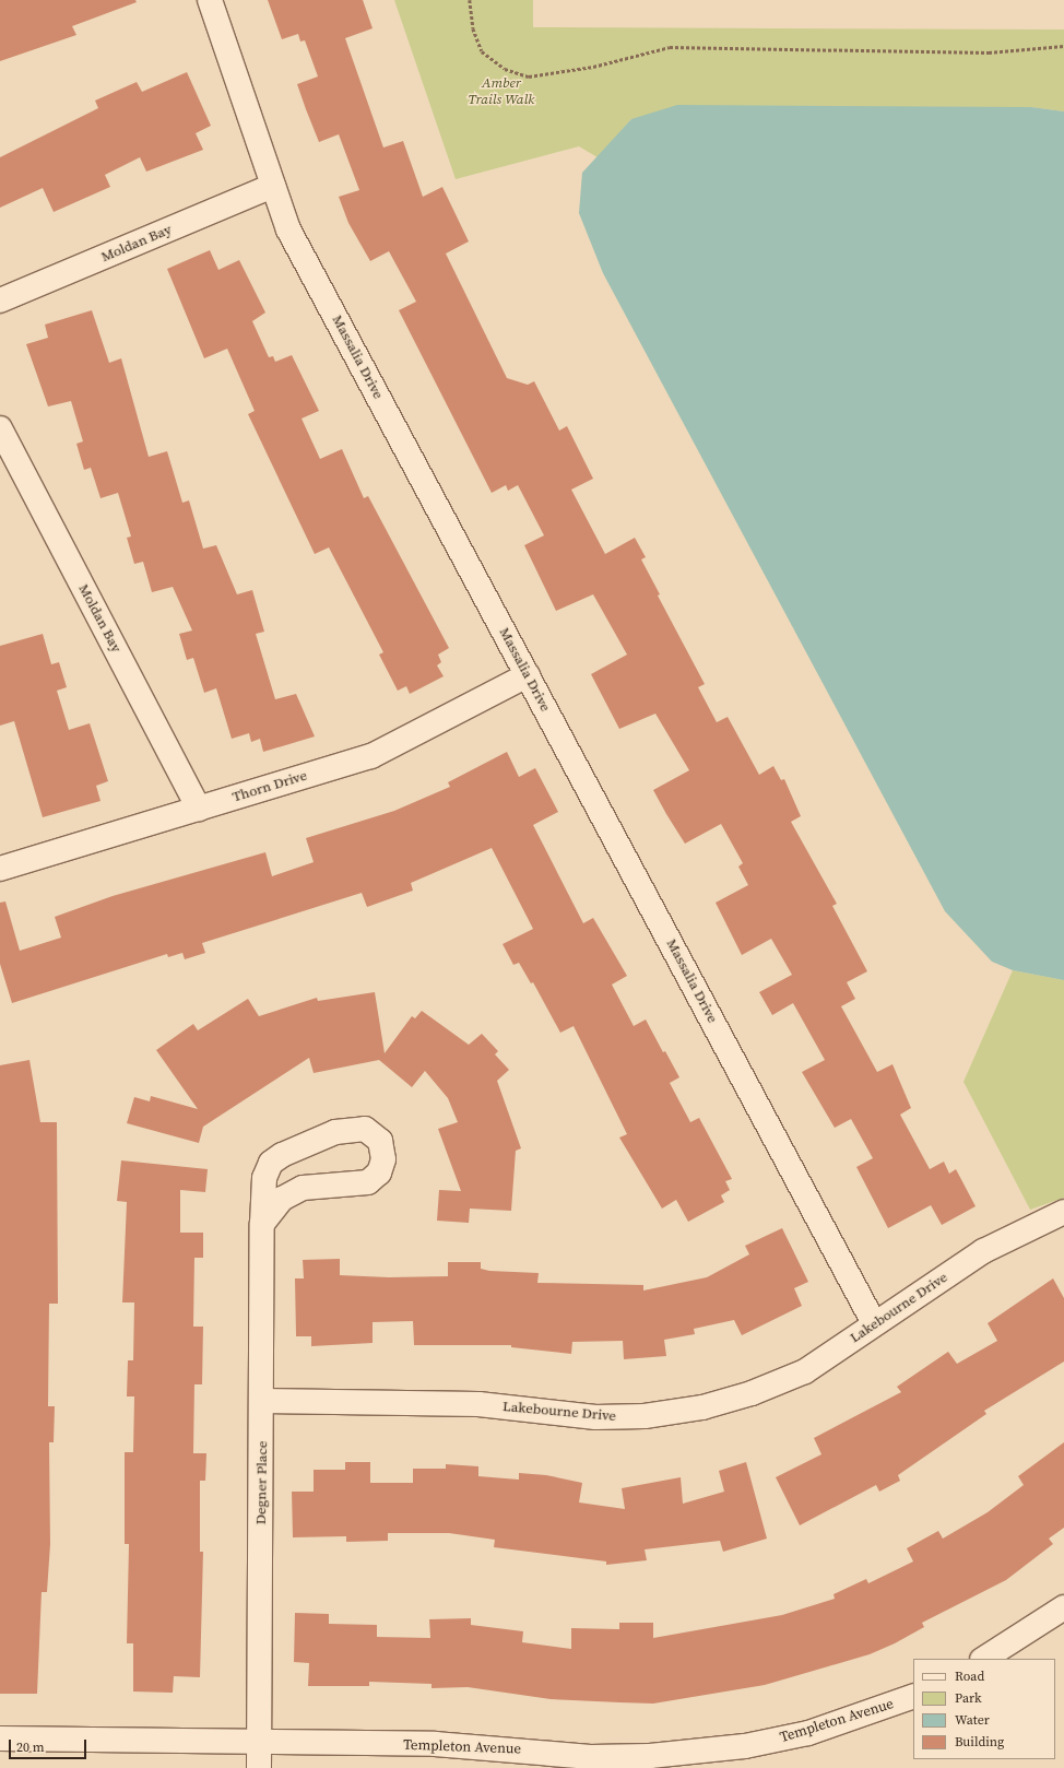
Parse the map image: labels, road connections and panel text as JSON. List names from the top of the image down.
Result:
{
  "streets": {
    "street": [
      "Moldan Bay",
      "Massalia Drive",
      "Thorn Drive",
      "Lakebourne Drive",
      "Degner Place",
      "Templeton Avenue"
    ]
  },
  "crossings": [
    ["Moldan Bay", "Massalia Drive"],
    ["Moldan Bay", "Thorn Drive"],
    ["Massalia Drive", "Thorn Drive"],
    ["Massalia Drive", "Lakebourne Drive"],
    ["Lakebourne Drive", "Degner Place"],
    ["Degner Place", "Templeton Avenue"]
  ],
  "parks": ["Amber Trails Walk"],
  "legend": [
    "Road",
    "Park",
    "Water",
    "Building"
  ],
  "scale_bar": "20 m"
}
